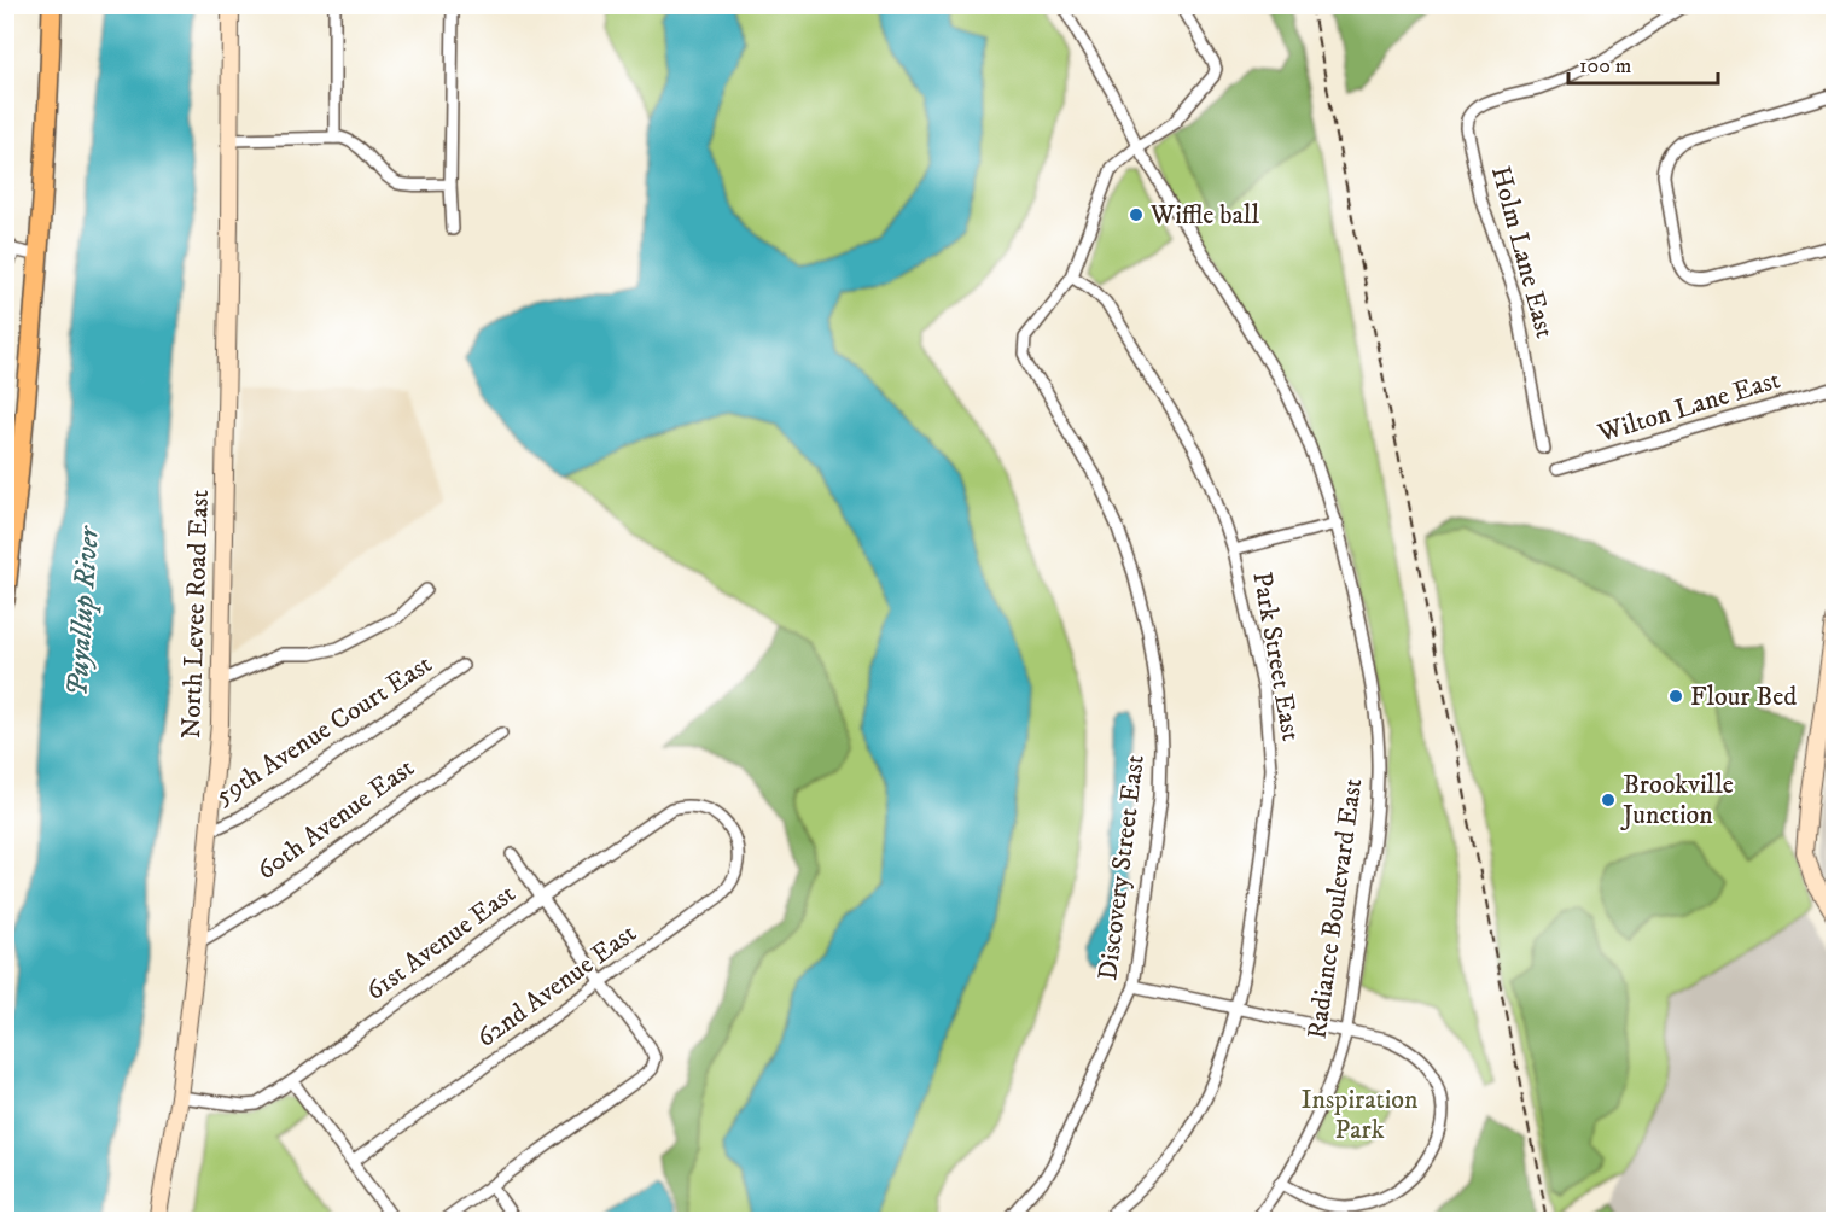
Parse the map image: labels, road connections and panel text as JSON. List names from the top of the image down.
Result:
{
  "streets": {
    "street": [
      "Holm Lane East",
      "Wilton Lane East",
      "North Levee Road East",
      "Park Street East",
      "59th Avenue Court East",
      "60th Avenue East",
      "Discovery Street East",
      "Radiance Boulevard East",
      "61st Avenue East",
      "62nd Avenue East"
    ]
  },
  "crossings": [
    ["North Levee Road East", "59th Avenue Court East"],
    ["North Levee Road East", "60th Avenue East"],
    ["North Levee Road East", "61st Avenue East"],
    ["Park Street East", "Discovery Street East"],
    ["61st Avenue East", "62nd Avenue East"]
  ],
  "water": ["Puyallup River"],
  "parks": ["Inspiration Park"],
  "places": ["Wiffle ball", "Flour Bed", "Brookville Junction"],
  "scale_bar": "100 m"
}
